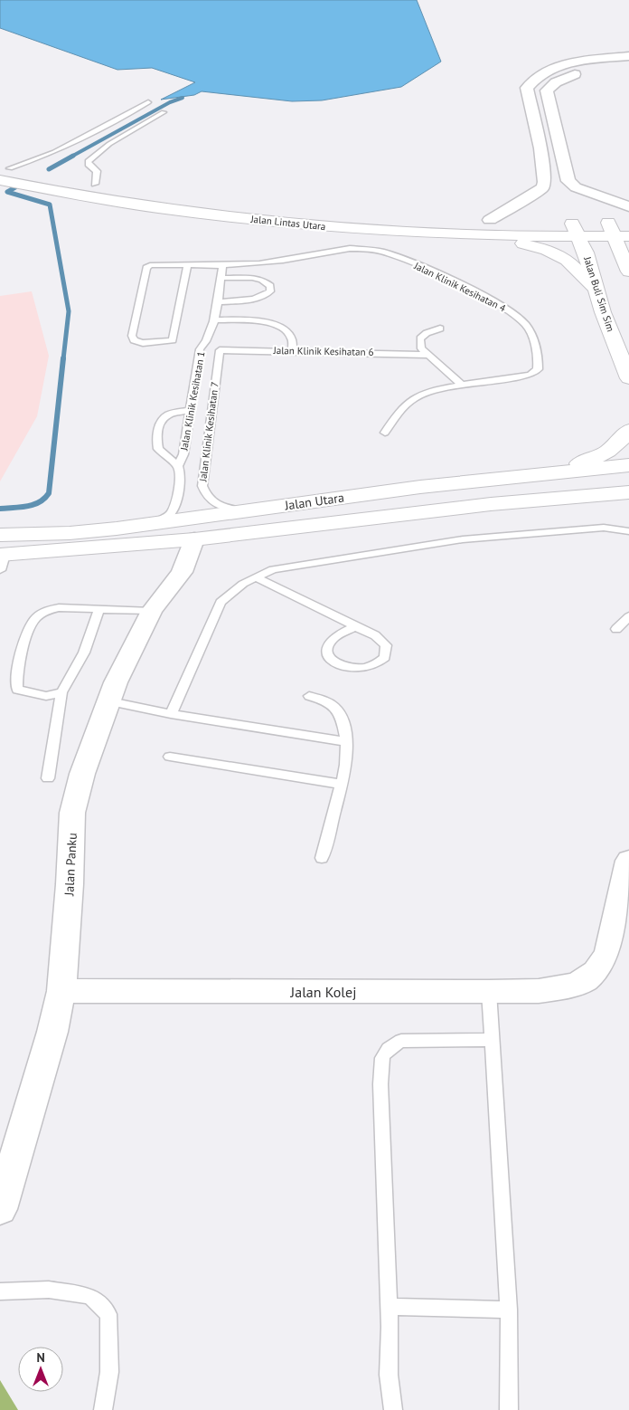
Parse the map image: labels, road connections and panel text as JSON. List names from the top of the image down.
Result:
{
  "streets": {
    "main road": ["Jalan Lintas Utara", "Jalan Buli Sim Sim", "Jalan Utara"],
    "street": ["Jalan Panku", "Jalan Kolej"],
    "lane": [
      "Jalan Klinik Kesihatan 4",
      "Jalan Klinik Kesihatan 6",
      "Jalan Klinik Kesihatan 1",
      "Jalan Klinik Kesihatan 7"
    ]
  },
  "crossings": [
    ["Jalan Lintas Utara", "Jalan Buli Sim Sim"],
    ["Jalan Klinik Kesihatan 4", "Jalan Klinik Kesihatan 1"],
    ["Jalan Klinik Kesihatan 6", "Jalan Klinik Kesihatan 7"],
    ["Jalan Klinik Kesihatan 1", "Jalan Utara"],
    ["Jalan Klinik Kesihatan 7", "Jalan Utara"],
    ["Jalan Utara", "Jalan Panku"],
    ["Jalan Panku", "Jalan Kolej"]
  ],
  "north": "top"
}
